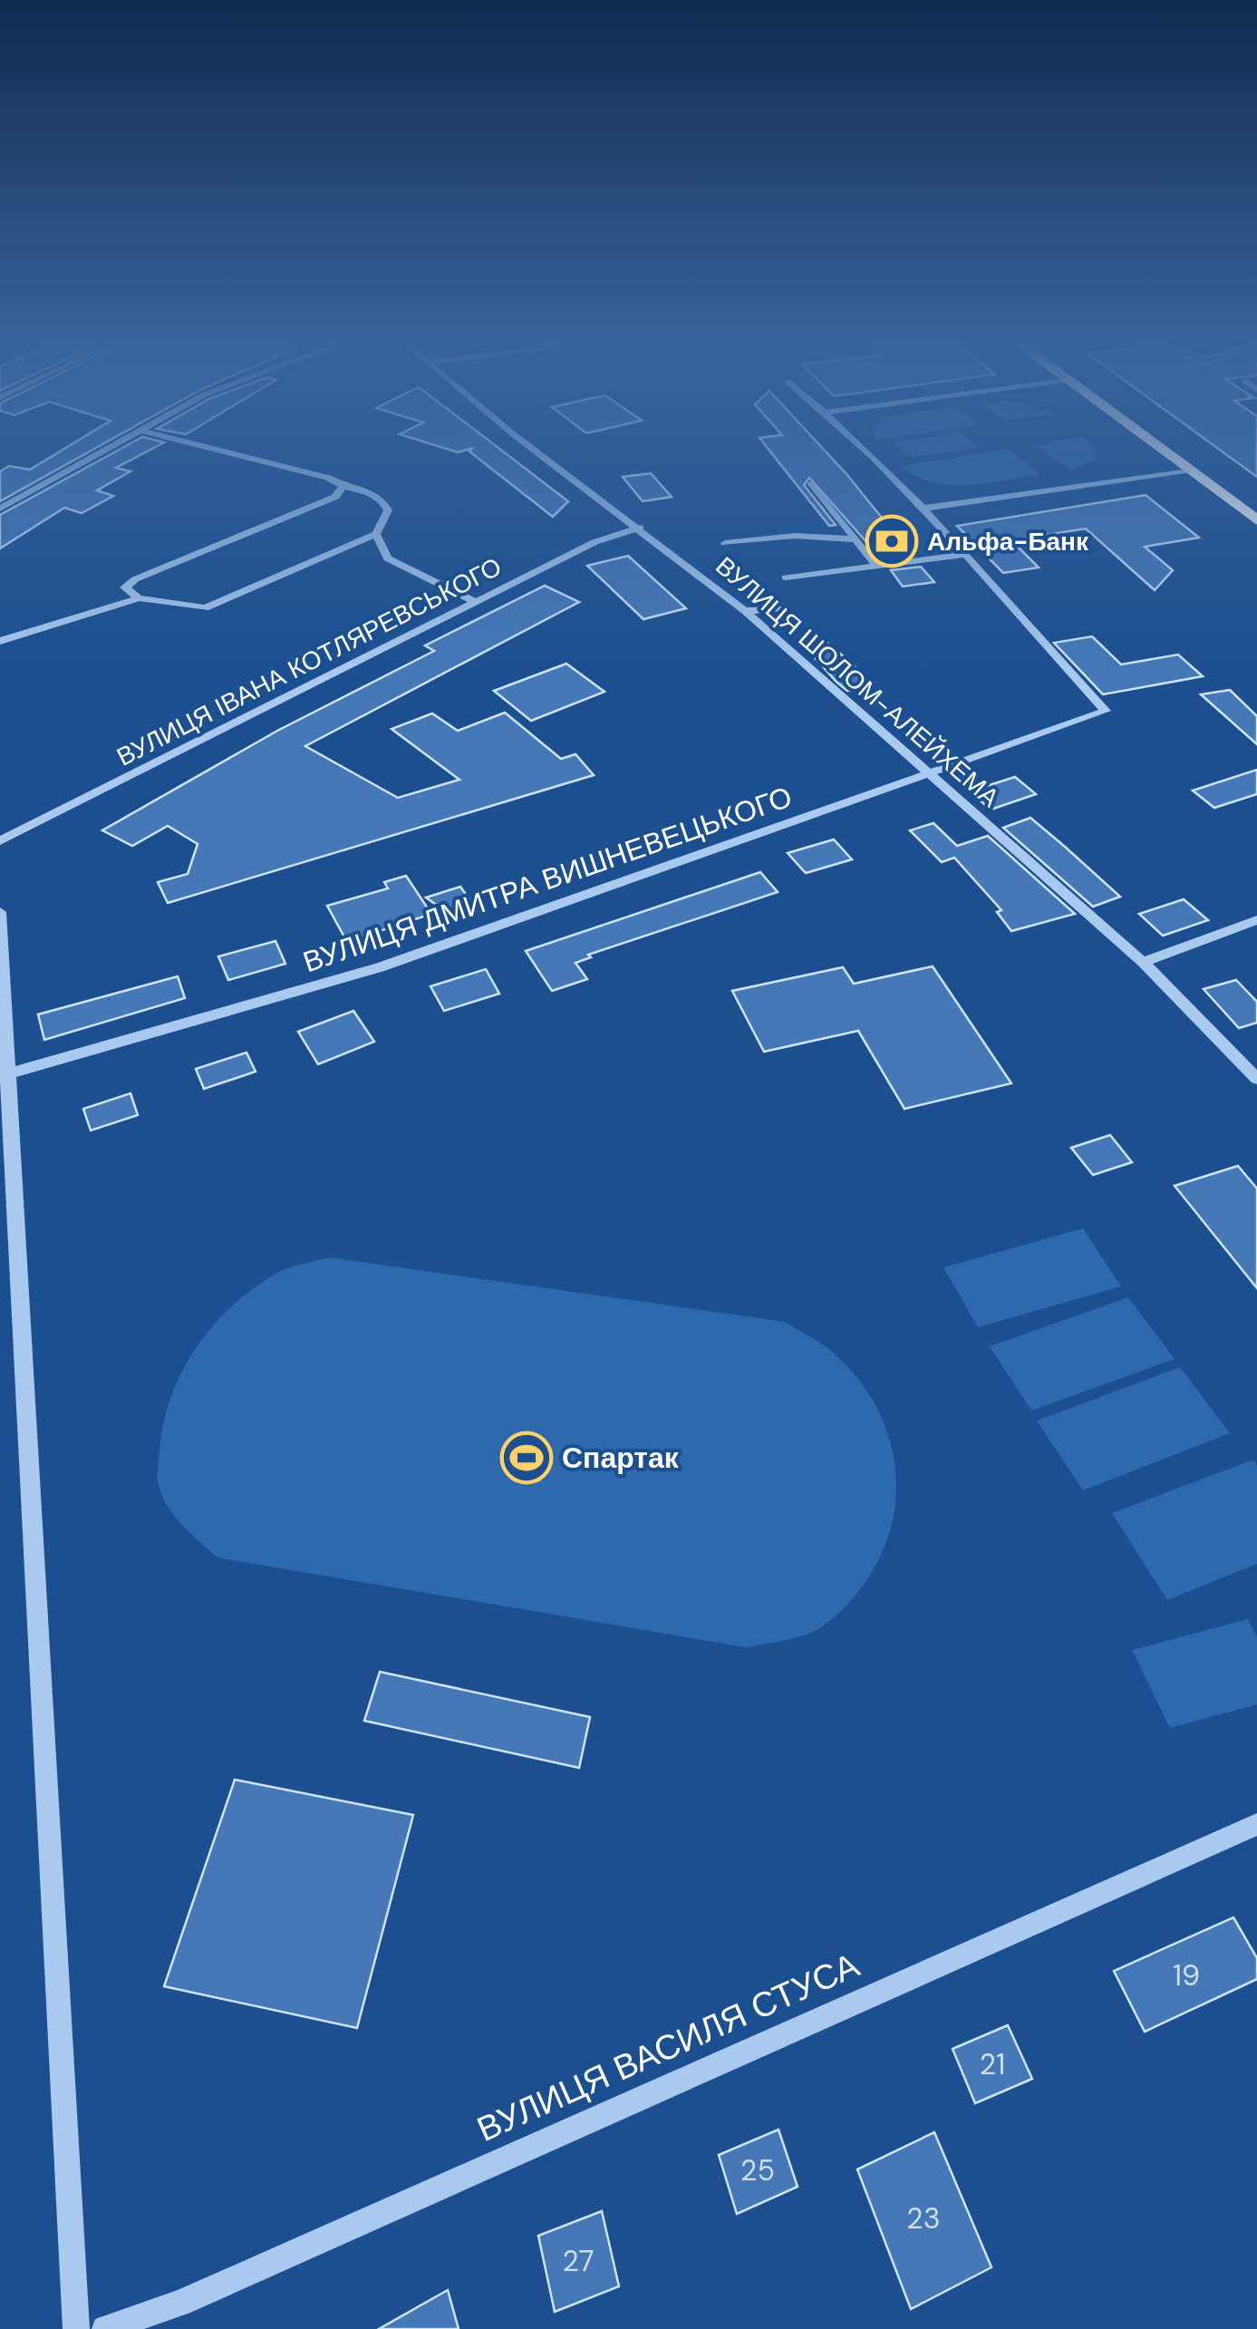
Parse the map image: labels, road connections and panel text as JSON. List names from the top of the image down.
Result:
{
  "streets": {
    "street": [
      "ВУЛИЦЯ ІВАНА КОТЛЯРЕВСЬКОГО",
      "ВУЛИЦЯ ШОЛОМ-АЛЕЙХЕМА",
      "ВУЛИЦЯ ДМИТРА ВИШНЕВЕЦЬКОГО",
      "ВУЛИЦЯ ВАСИЛЯ СТУСА"
    ]
  },
  "crossings": [
    ["ВУЛИЦЯ ІВАНА КОТЛЯРЕВСЬКОГО", "ВУЛИЦЯ ШОЛОМ-АЛЕЙХЕМА"],
    ["ВУЛИЦЯ ШОЛОМ-АЛЕЙХЕМА", "ВУЛИЦЯ ДМИТРА ВИШНЕВЕЦЬКОГО"]
  ],
  "places": {
    "bank": ["Альфа-Банк"],
    "sports": ["Спартак"]
  },
  "house_numbers": [
    "19",
    "21",
    "25",
    "23",
    "27"
  ]
}
